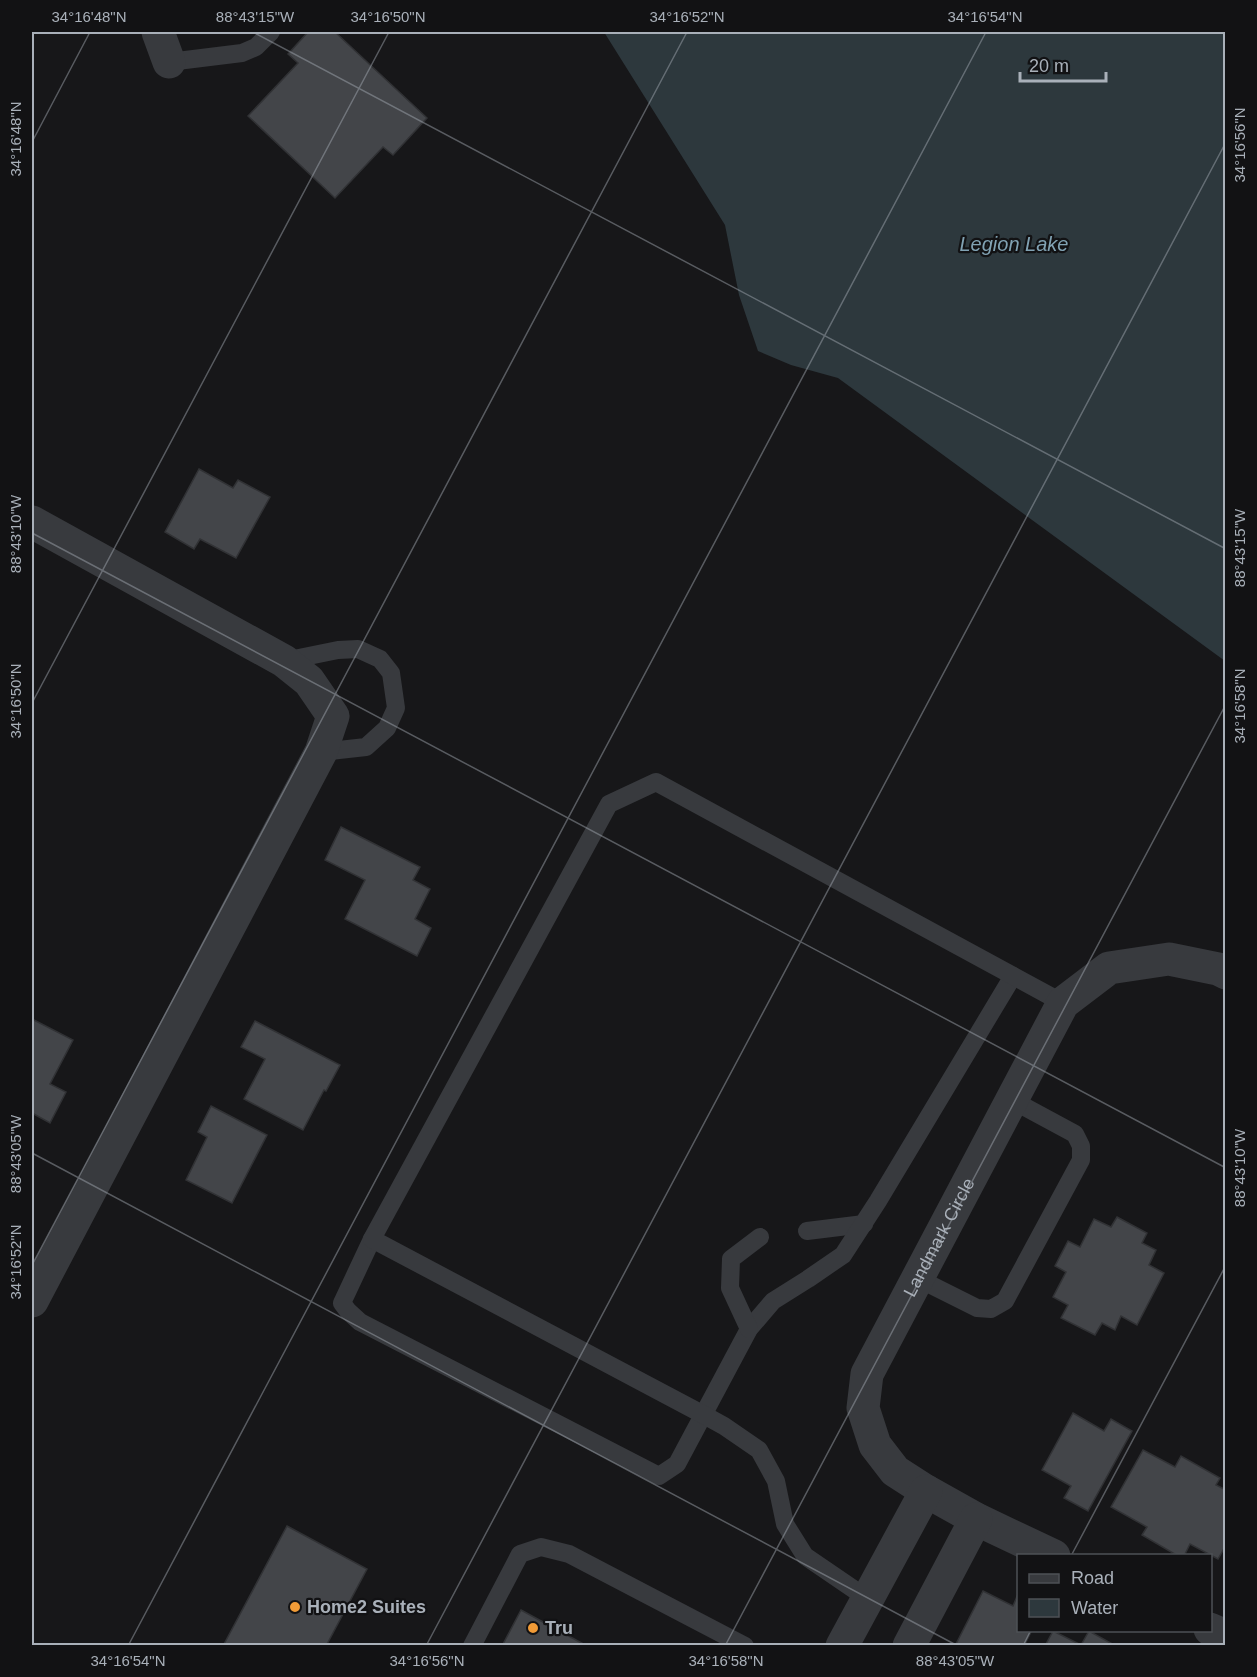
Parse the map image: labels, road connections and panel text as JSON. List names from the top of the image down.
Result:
{
  "streets": {
    "street": ["Landmark Circle"]
  },
  "water": ["Legion Lake"],
  "places": ["Home2 Suites", "Tru"],
  "legend": ["Road", "Water"],
  "scale_bar": "20 m",
  "coordinates": [
    "34°16'48\"N",
    "88°43'15\"W",
    "34°16'50\"N",
    "34°16'52\"N",
    "34°16'54\"N",
    "34°16'56\"N",
    "88°43'10\"W",
    "34°16'58\"N",
    "88°43'05\"W"
  ]
}
